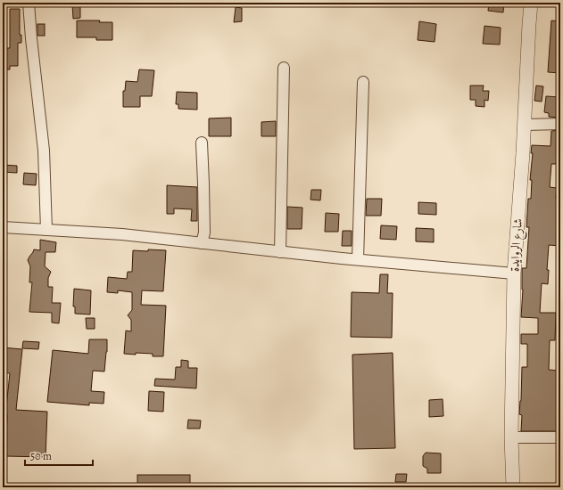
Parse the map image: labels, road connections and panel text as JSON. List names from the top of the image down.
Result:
{
  "streets": {
    "street": ["شارع الروايدة"]
  },
  "scale_bar": "50 m"
}
